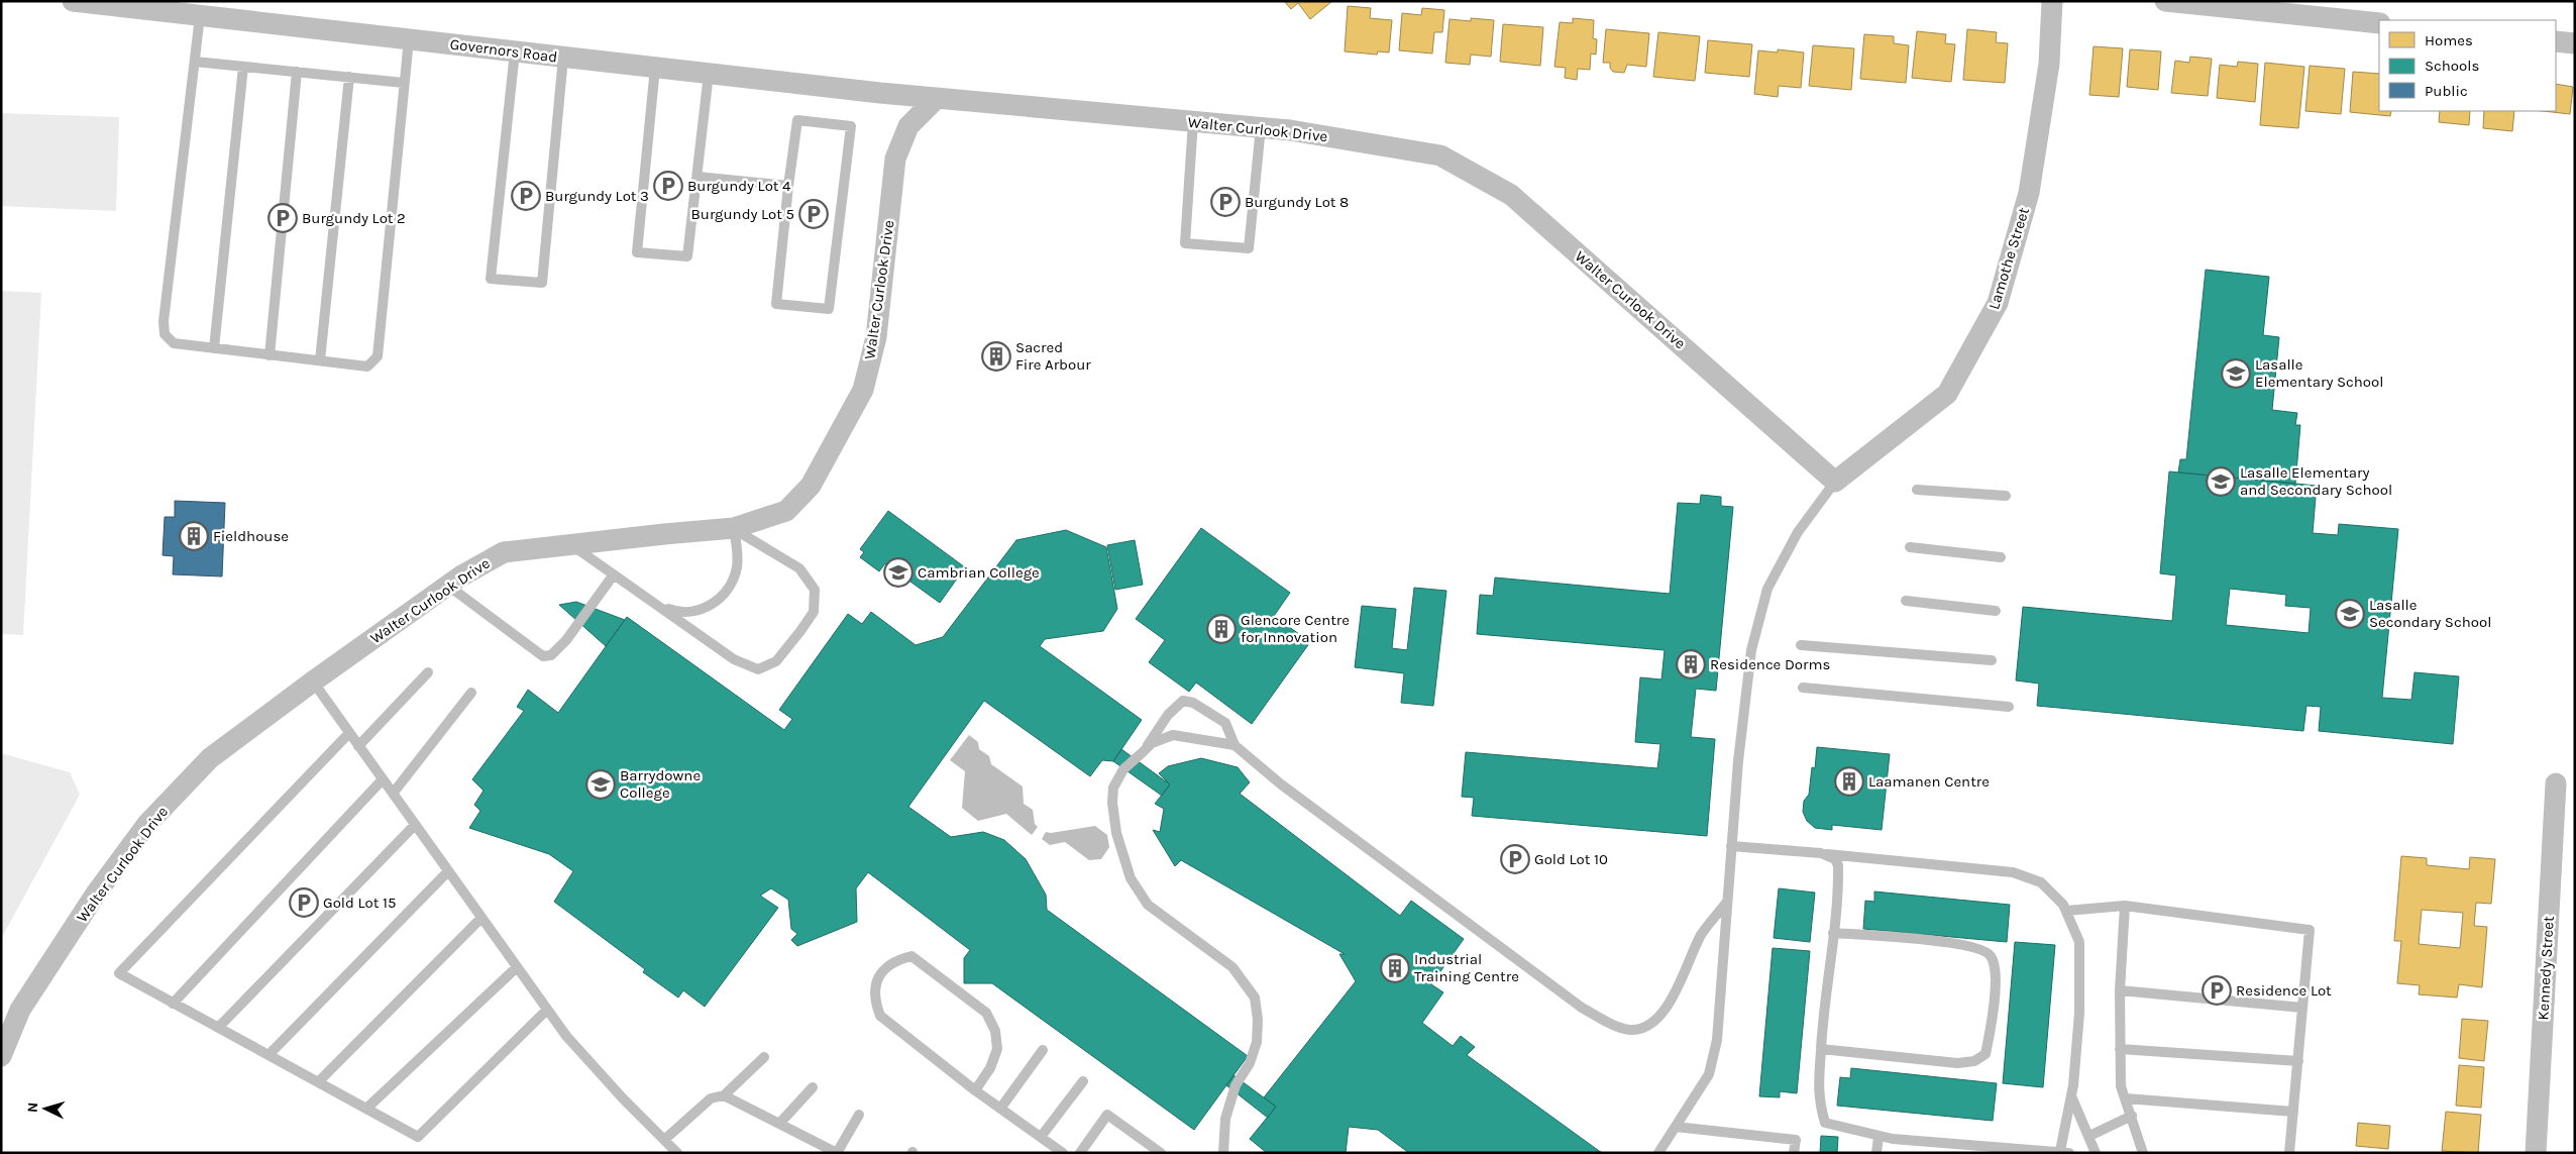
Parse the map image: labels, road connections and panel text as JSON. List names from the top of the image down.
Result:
{
  "streets": {
    "street": [
      "Governors Road",
      "Walter Curlook Drive",
      "Lamothe Street",
      "Kennedy Street"
    ]
  },
  "crossings": [
    ["Governors Road", "Walter Curlook Drive"],
    ["Walter Curlook Drive", "Lamothe Street"]
  ],
  "places": {
    "parking": [
      "Burgundy Lot 4",
      "Burgundy Lot 3",
      "Burgundy Lot 8",
      "Burgundy Lot 5",
      "Burgundy Lot 2",
      "Gold Lot 10",
      "Gold Lot 15",
      "Residence Lot"
    ],
    "building": [
      "Sacred Fire Arbour",
      "Fieldhouse",
      "Glencore Centre for Innovation",
      "Residence Dorms",
      "Laamanen Centre",
      "Industrial Training Centre"
    ],
    "school or university": [
      "Lasalle Elementary School",
      "Lasalle Elementary and Secondary School",
      "Cambrian College",
      "Lasalle Secondary School",
      "Barrydowne College"
    ]
  },
  "legend": ["Homes", "Schools", "Public"],
  "north": "left"
}
